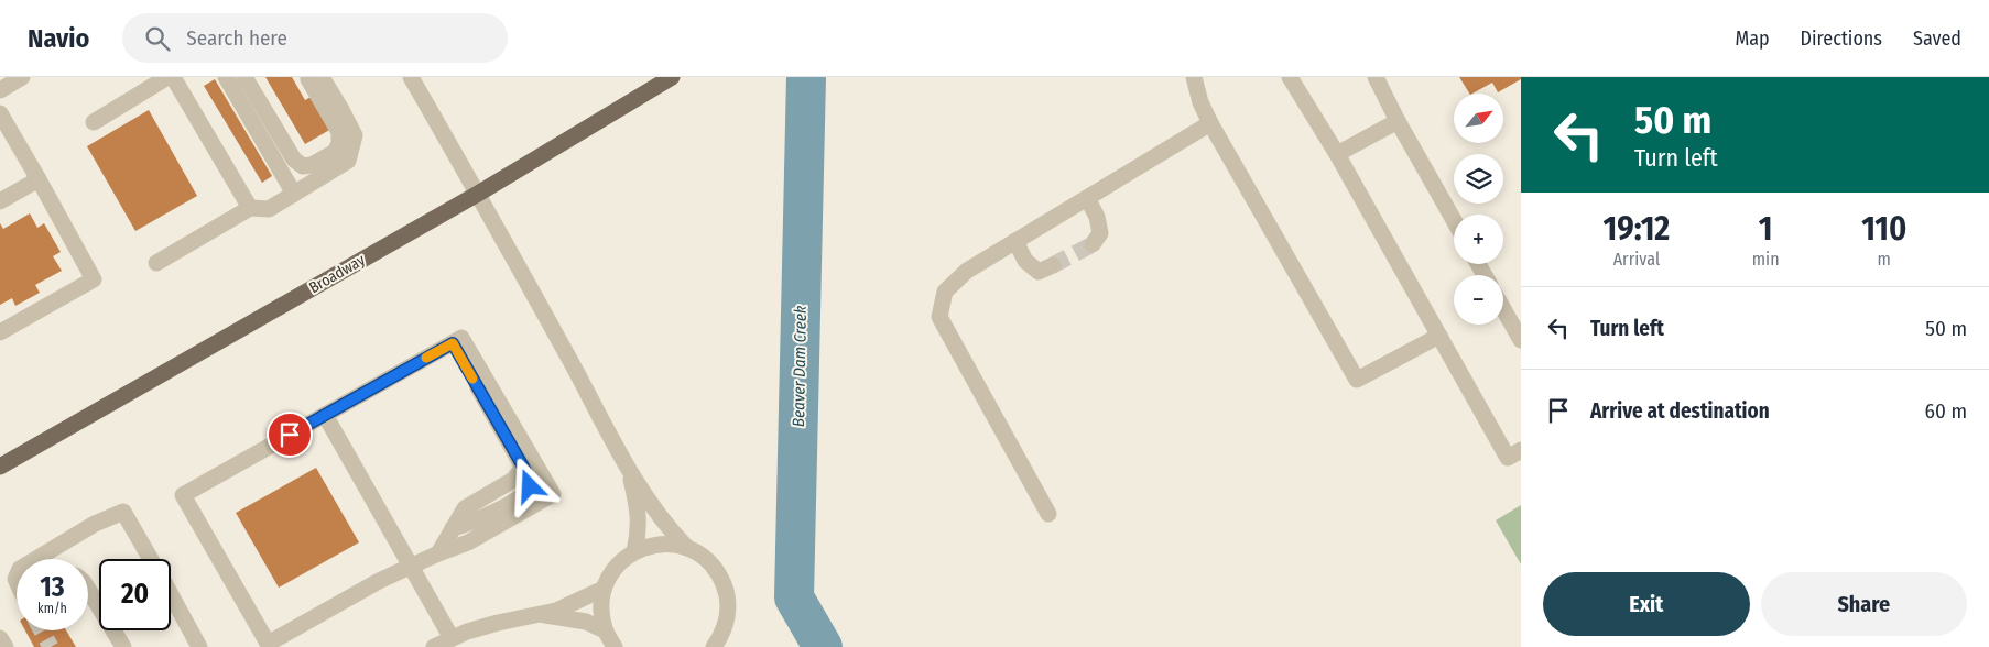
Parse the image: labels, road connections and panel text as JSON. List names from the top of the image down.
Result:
{
  "streets": {
    "main road": ["Broadway"]
  },
  "water": ["Beaver Dam Creek"],
  "north": "top right",
  "page": {
    "header": "Navio",
    "search": "Search here",
    "nav": ["Map", "Directions", "Saved"],
    "turn": ["50 m", "Turn left"],
    "map_buttons": ["+", "−"],
    "eta": [
      "19:12",
      "Arrival",
      "1",
      "min",
      "110",
      "m"
    ],
    "list": [
      {
        "name": "Turn left",
        "value": "50 m"
      },
      {
        "name": "Arrive at destination",
        "value": "60 m"
      }
    ],
    "speed": "13 km/h",
    "limit": "20",
    "buttons": ["Exit", "Share"]
  }
}
